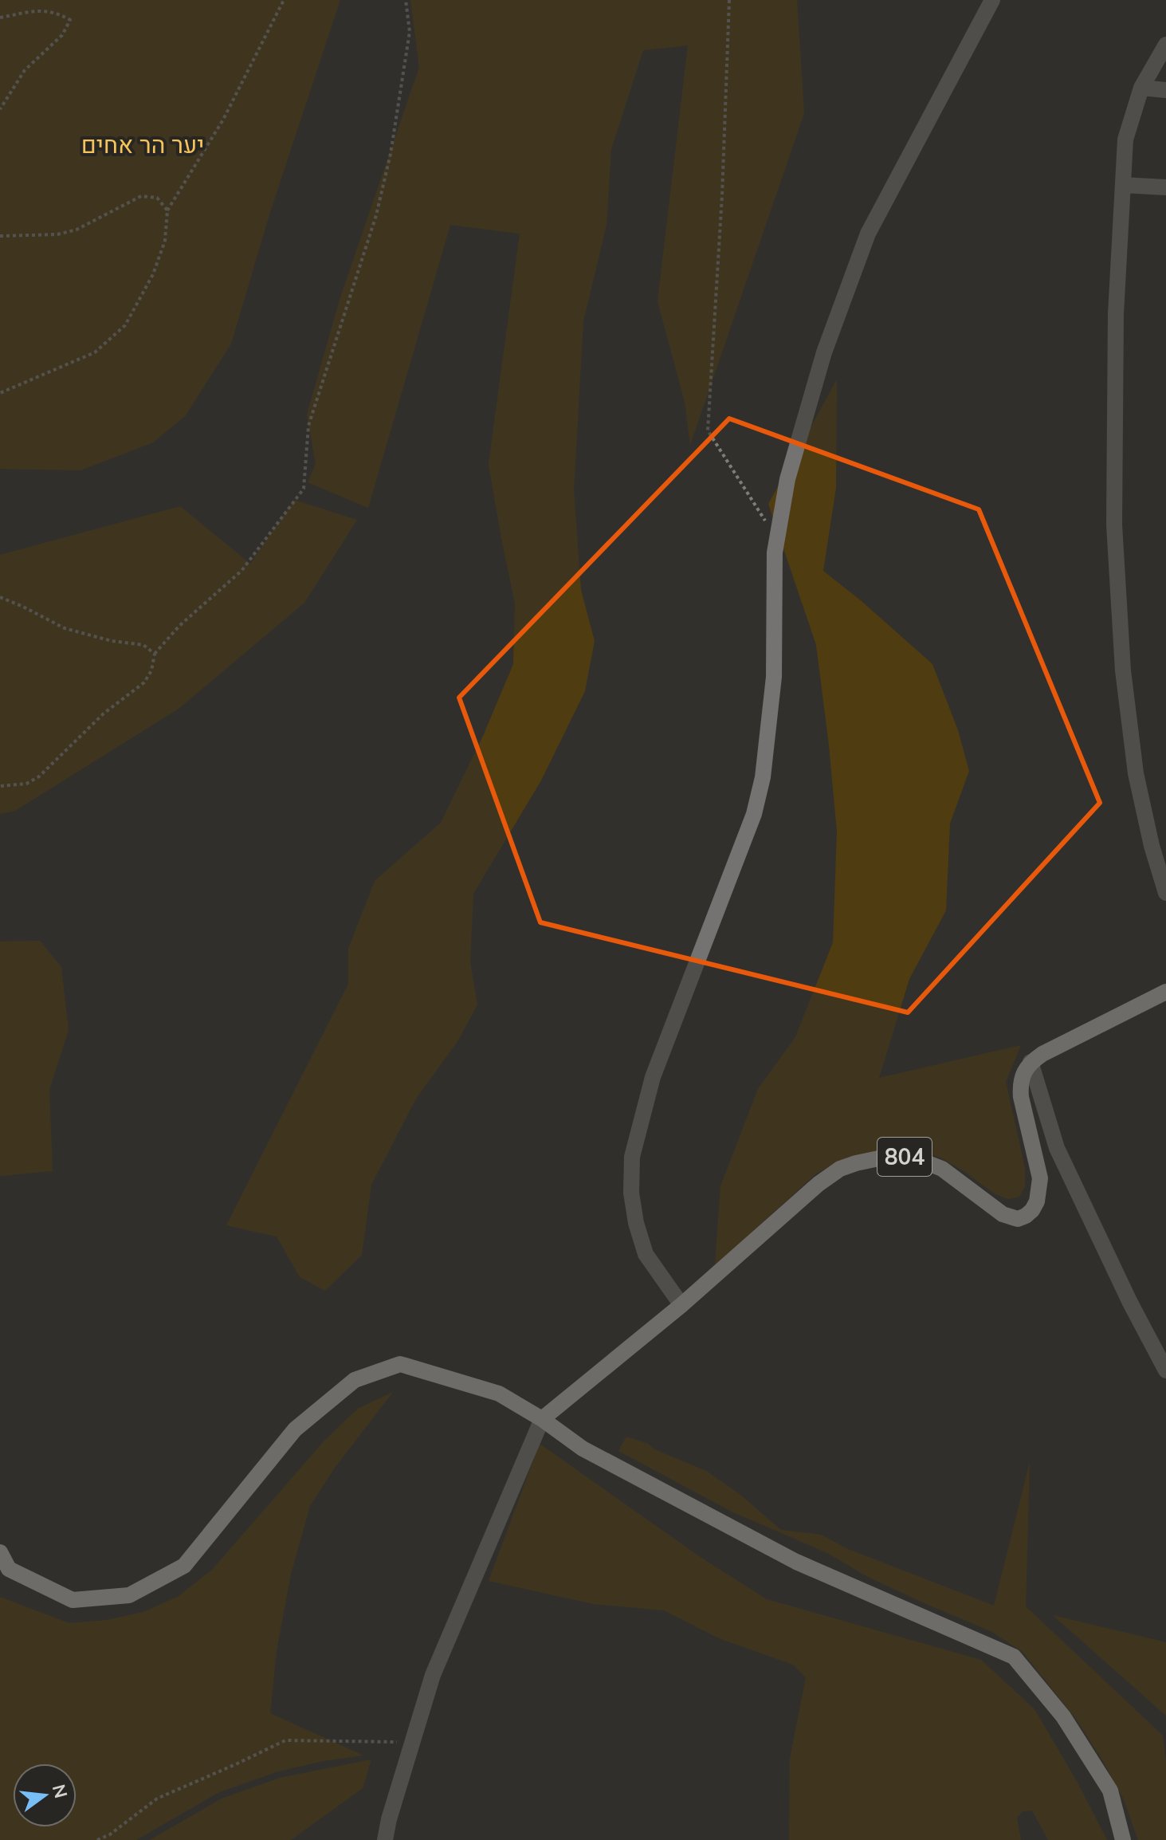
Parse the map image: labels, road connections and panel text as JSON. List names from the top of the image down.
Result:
{
  "streets": {
    "main road": ["804"]
  },
  "parks": ["יער הר אחים"],
  "north": "right"
}
